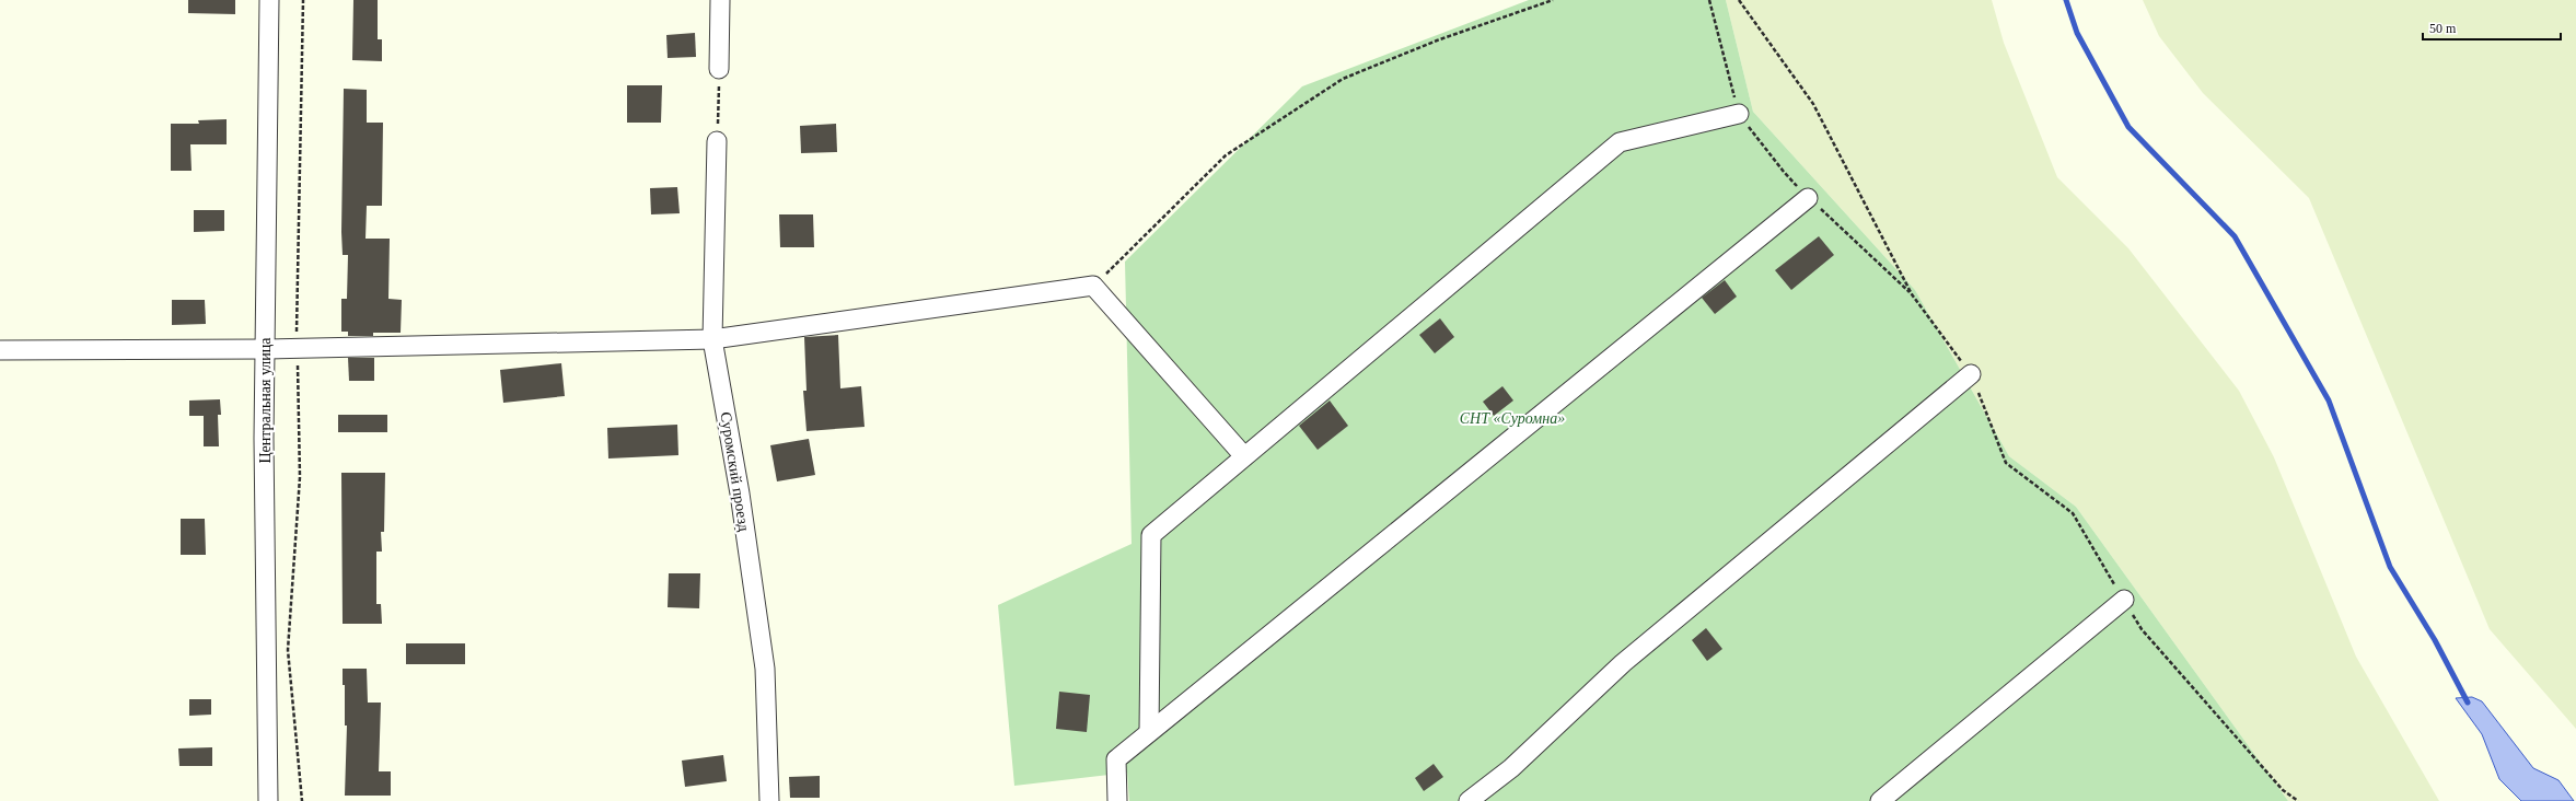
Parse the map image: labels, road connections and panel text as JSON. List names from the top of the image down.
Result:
{
  "streets": {
    "street": ["Центральная улица", "Суромский проезд"]
  },
  "parks": ["СНТ «Суромна»"],
  "scale_bar": "50 m"
}
